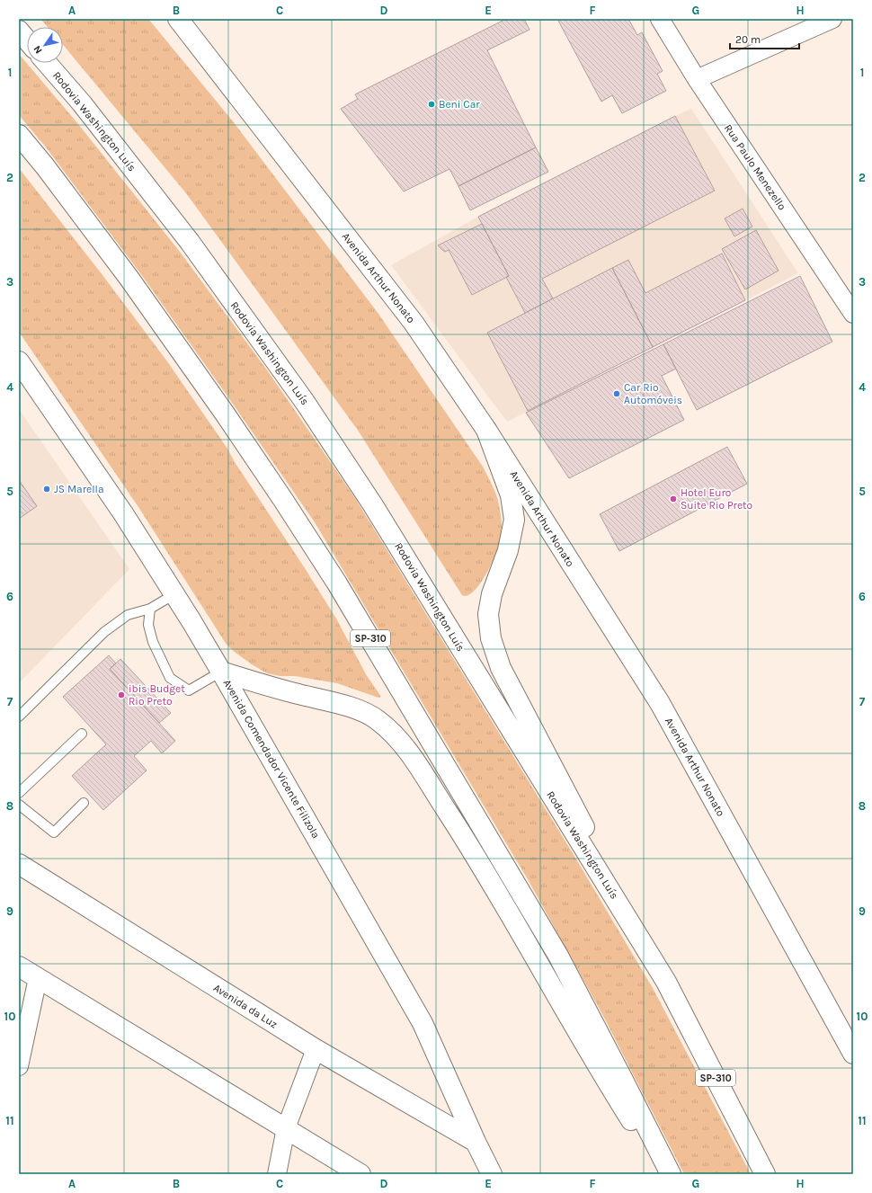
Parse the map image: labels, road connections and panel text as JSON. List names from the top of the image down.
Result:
{
  "streets": {
    "main road": [
      "Rodovia Washington Luís",
      "Avenida Arthur Nonato",
      "SP-310",
      "Avenida Comendador Vicente Filizola",
      "Avenida da Luz"
    ],
    "street": ["Rua Paulo Menezello"]
  },
  "crossings": [
    ["Avenida Comendador Vicente Filizola", "Avenida da Luz"]
  ],
  "places": [
    "Beni Car",
    "Car Rio Automóveis",
    "JS Marella",
    "Hotel Euro Suite Rio Preto",
    "ibis Budget Rio Preto"
  ],
  "scale_bar": "20 m",
  "north": "bottom left",
  "grid": {
    "columns": [
      "A",
      "B",
      "C",
      "D",
      "E",
      "F",
      "G",
      "H"
    ],
    "rows": [
      "1",
      "2",
      "3",
      "4",
      "5",
      "6",
      "7",
      "8",
      "9",
      "10",
      "11"
    ]
  }
}
